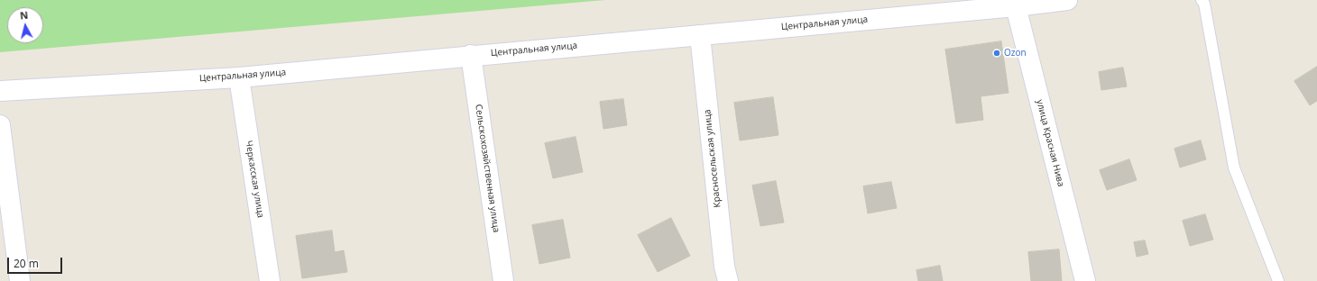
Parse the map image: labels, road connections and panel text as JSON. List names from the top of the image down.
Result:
{
  "streets": {
    "street": [
      "Центральная улица",
      "улица Красная Нива",
      "Красносельская улица",
      "Сельскохозяйственная улица",
      "Черкасская улица"
    ]
  },
  "crossings": [
    ["Центральная улица", "улица Красная Нива"],
    ["Центральная улица", "Красносельская улица"],
    ["Центральная улица", "Сельскохозяйственная улица"],
    ["Центральная улица", "Черкасская улица"]
  ],
  "places": ["Ozon"],
  "scale_bar": "20 m",
  "north": "top"
}
